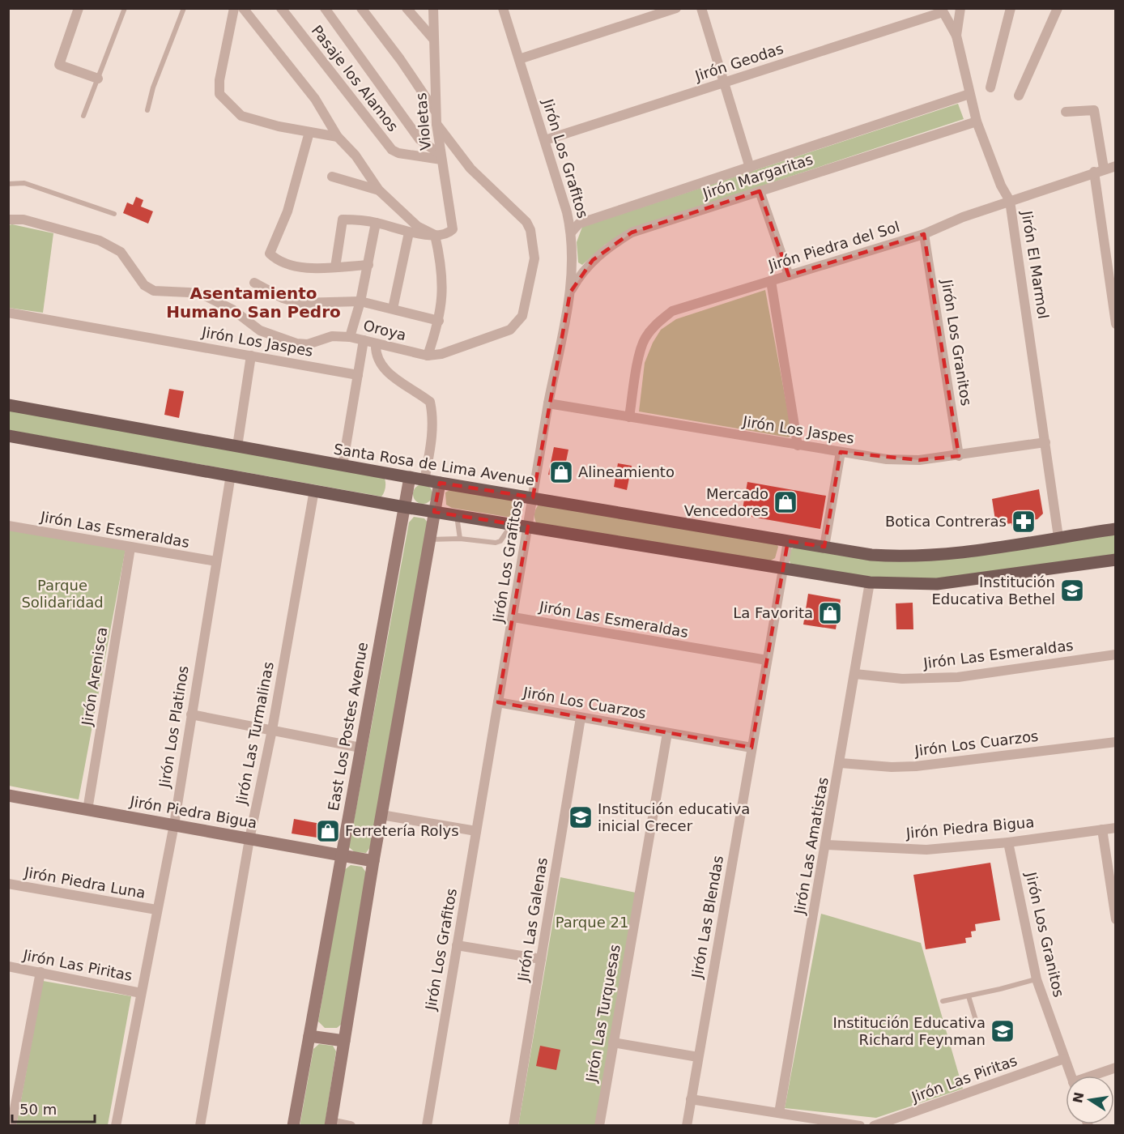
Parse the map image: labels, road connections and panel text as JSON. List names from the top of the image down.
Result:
{
  "streets": {
    "main road": ["Santa Rosa de Lima Avenue", "East Los Postes Avenue", "Jirón Piedra Bigua"],
    "street": [
      "Jirón Geodas",
      "Pasaje los Alamos",
      "Violetas",
      "Jirón Los Grafitos",
      "Jirón Margaritas",
      "Jirón Piedra del Sol",
      "Jirón El Marmol",
      "Oroya",
      "Jirón Los Jaspes",
      "Jirón Los Granitos",
      "Jirón Las Esmeraldas",
      "Jirón Arenisca",
      "Jirón Los Cuarzos",
      "Jirón Los Platinos",
      "Jirón Las Turmalinas",
      "Jirón Las Amatistas",
      "Jirón Piedra Luna",
      "Jirón Las Blendas",
      "Jirón Las Galenas",
      "Jirón Las Piritas",
      "Jirón Las Turquesas"
    ]
  },
  "crossings": [
    ["Jirón Geodas", "Jirón Los Grafitos"],
    ["Jirón Geodas", "Jirón El Marmol"],
    ["Pasaje los Alamos", "Violetas"],
    ["Violetas", "Oroya"],
    ["Jirón Los Grafitos", "Jirón Margaritas"],
    ["Jirón Los Grafitos", "Jirón Los Jaspes"],
    ["Jirón Los Grafitos", "Santa Rosa de Lima Avenue"],
    ["Jirón Los Grafitos", "Jirón Las Esmeraldas"],
    ["Jirón Los Grafitos", "Jirón Los Cuarzos"],
    ["Jirón Margaritas", "Jirón El Marmol"],
    ["Jirón Piedra del Sol", "Jirón El Marmol"],
    ["Jirón Piedra del Sol", "Jirón Los Jaspes"],
    ["Jirón Piedra del Sol", "Jirón Los Granitos"],
    ["Jirón El Marmol", "Jirón Los Jaspes"],
    ["Jirón El Marmol", "Santa Rosa de Lima Avenue"],
    ["Jirón Los Jaspes", "Jirón Los Granitos"],
    ["Jirón Los Granitos", "Jirón Piedra Bigua"],
    ["Jirón Los Granitos", "Jirón Las Piritas"],
    ["Santa Rosa de Lima Avenue", "East Los Postes Avenue"],
    ["Santa Rosa de Lima Avenue", "Jirón Las Blendas"],
    ["Jirón Las Esmeraldas", "Jirón Arenisca"],
    ["Jirón Las Esmeraldas", "Jirón Los Platinos"],
    ["Jirón Las Esmeraldas", "Jirón Las Amatistas"],
    ["Jirón Las Esmeraldas", "Jirón Las Blendas"],
    ["Jirón Arenisca", "Jirón Piedra Bigua"],
    ["Jirón Los Cuarzos", "Jirón Las Amatistas"],
    ["Jirón Los Cuarzos", "Jirón Las Blendas"],
    ["Jirón Los Cuarzos", "Jirón Las Galenas"],
    ["Jirón Los Cuarzos", "Jirón Las Turquesas"],
    ["Jirón Los Platinos", "Jirón Piedra Bigua"],
    ["Jirón Los Platinos", "Jirón Piedra Luna"],
    ["Jirón Los Platinos", "Jirón Las Piritas"],
    ["East Los Postes Avenue", "Jirón Piedra Bigua"],
    ["Jirón Las Turmalinas", "Jirón Piedra Bigua"],
    ["Jirón Piedra Bigua", "Jirón Las Amatistas"]
  ],
  "districts": ["Asentamiento Humano San Pedro"],
  "parks": ["Parque Solidaridad", "Parque 21"],
  "places": {
    "shop": [
      "Alineamiento",
      "Mercado Vencedores",
      "La Favorita",
      "Ferretería Rolys"
    ],
    "pharmacy": ["Botica Contreras"],
    "school or university": ["Institución Educativa Bethel", "Institución educativa inicial Crecer", "Institución Educativa Richard Feynman"]
  },
  "scale_bar": "50 m",
  "north": "left"
}
